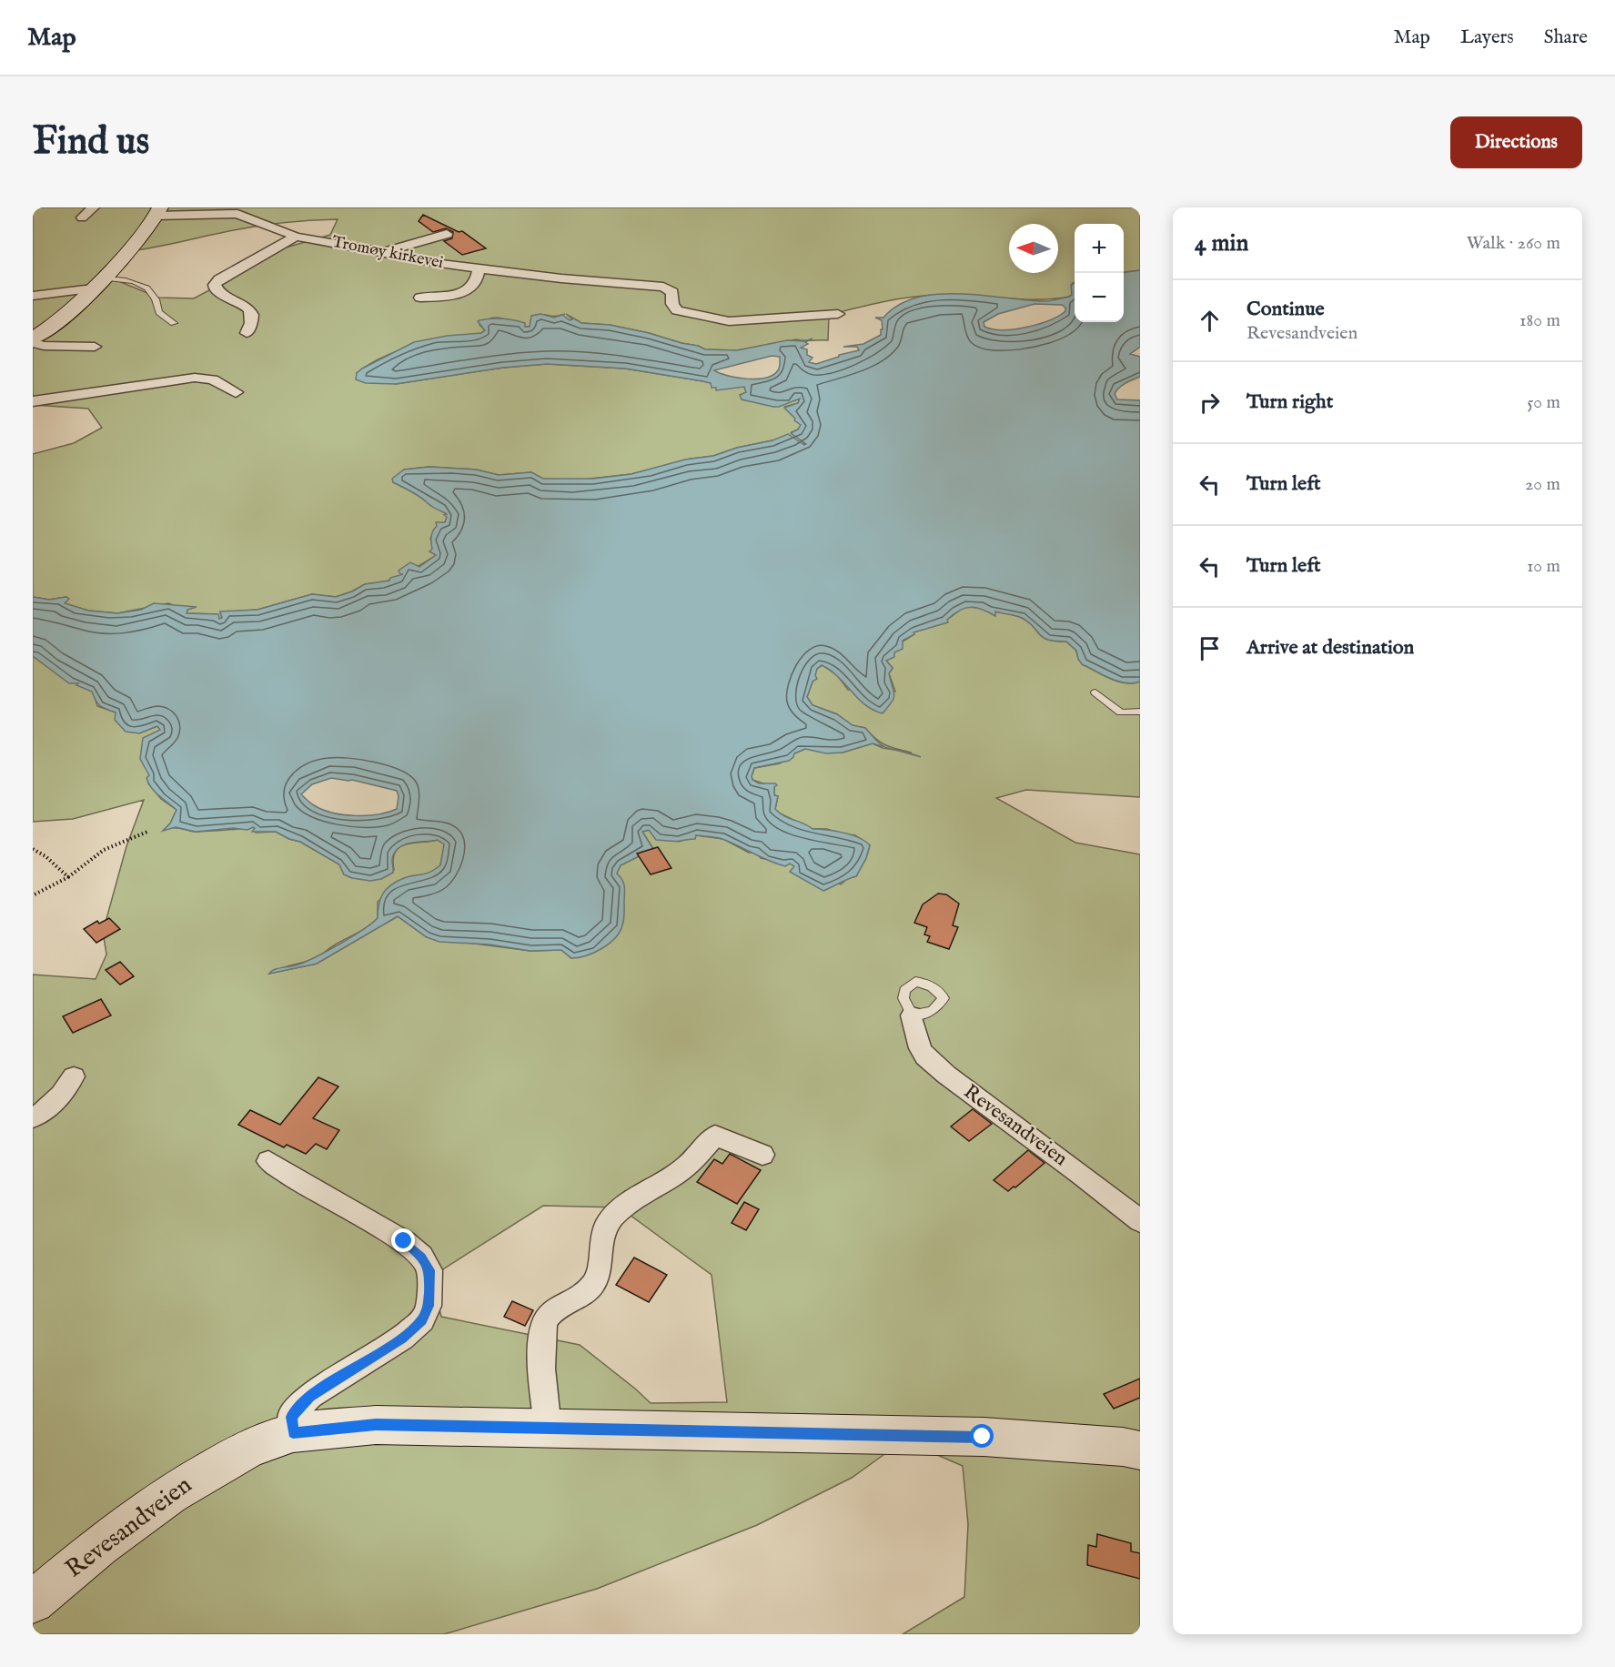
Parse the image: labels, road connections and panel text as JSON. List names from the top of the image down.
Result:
{
  "streets": {
    "main road": ["Tromøy kirkevei", "Revesandveien"]
  },
  "north": "left",
  "page": {
    "header": "Map",
    "nav": ["Map", "Layers", "Share"],
    "buttons": "Directions",
    "title": "Find us",
    "heading": ["4 min", "Walk · 260 m"],
    "map_buttons": ["+", "−"],
    "list": [
      ["Continue", "Revesandveien", "180 m"],
      ["Turn right", "50 m"],
      ["Turn left", "20 m"],
      ["Turn left", "10 m"],
      "Arrive at destination"
    ]
  }
}
